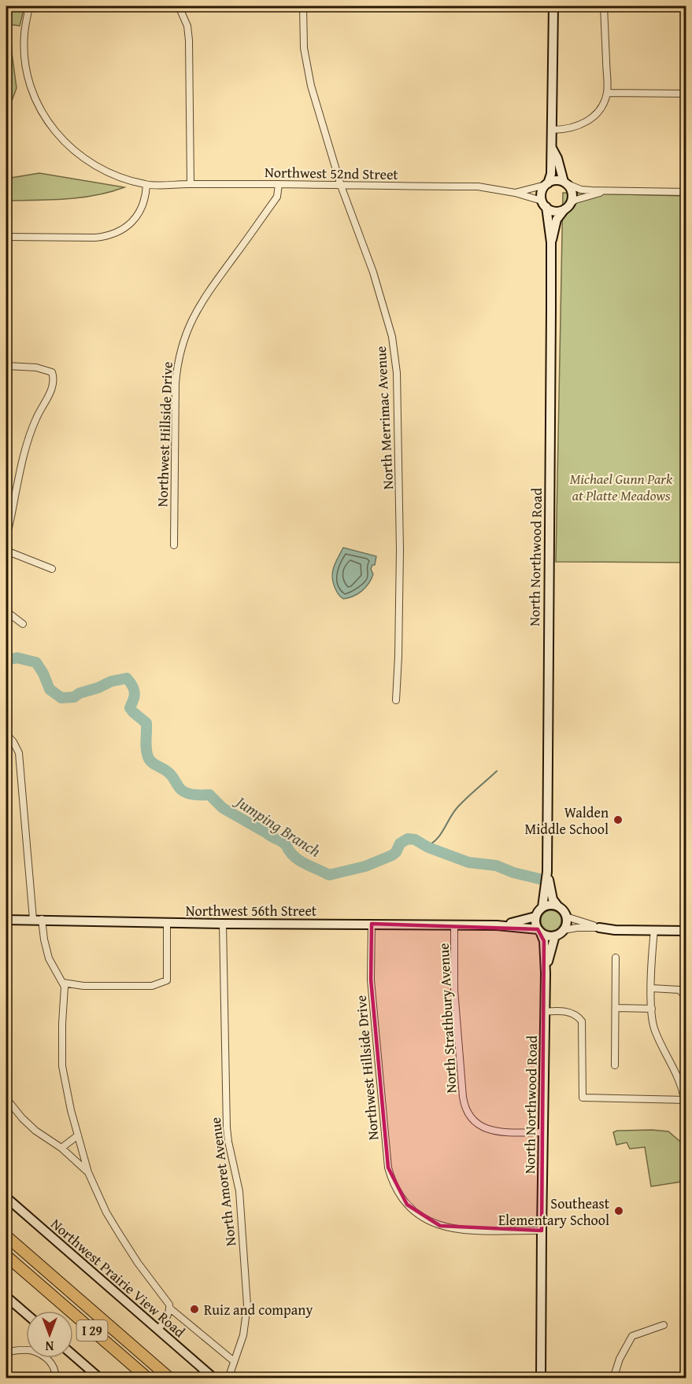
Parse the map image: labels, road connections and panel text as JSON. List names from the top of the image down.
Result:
{
  "streets": {
    "highway": ["I 29"],
    "street": [
      "Northwest 52nd Street",
      "North Merrimac Avenue",
      "Northwest Hillside Drive",
      "North Northwood Road",
      "Northwest 56th Street",
      "North Strathbury Avenue",
      "North Amoret Avenue",
      "Northwest Prairie View Road"
    ]
  },
  "crossings": [
    ["Northwest 52nd Street", "North Merrimac Avenue"],
    ["Northwest 52nd Street", "Northwest Hillside Drive"],
    ["Northwest 52nd Street", "North Northwood Road"],
    ["Northwest Hillside Drive", "North Northwood Road"],
    ["Northwest Hillside Drive", "Northwest 56th Street"],
    ["North Northwood Road", "Northwest 56th Street"],
    ["North Northwood Road", "North Strathbury Avenue"],
    ["Northwest 56th Street", "North Strathbury Avenue"],
    ["Northwest 56th Street", "North Amoret Avenue"]
  ],
  "water": ["Jumping Branch"],
  "parks": ["Michael Gunn Park at Platte Meadows"],
  "places": ["Walden Middle School", "Southeast Elementary School", "Ruiz and company"],
  "north": "bottom"
}
